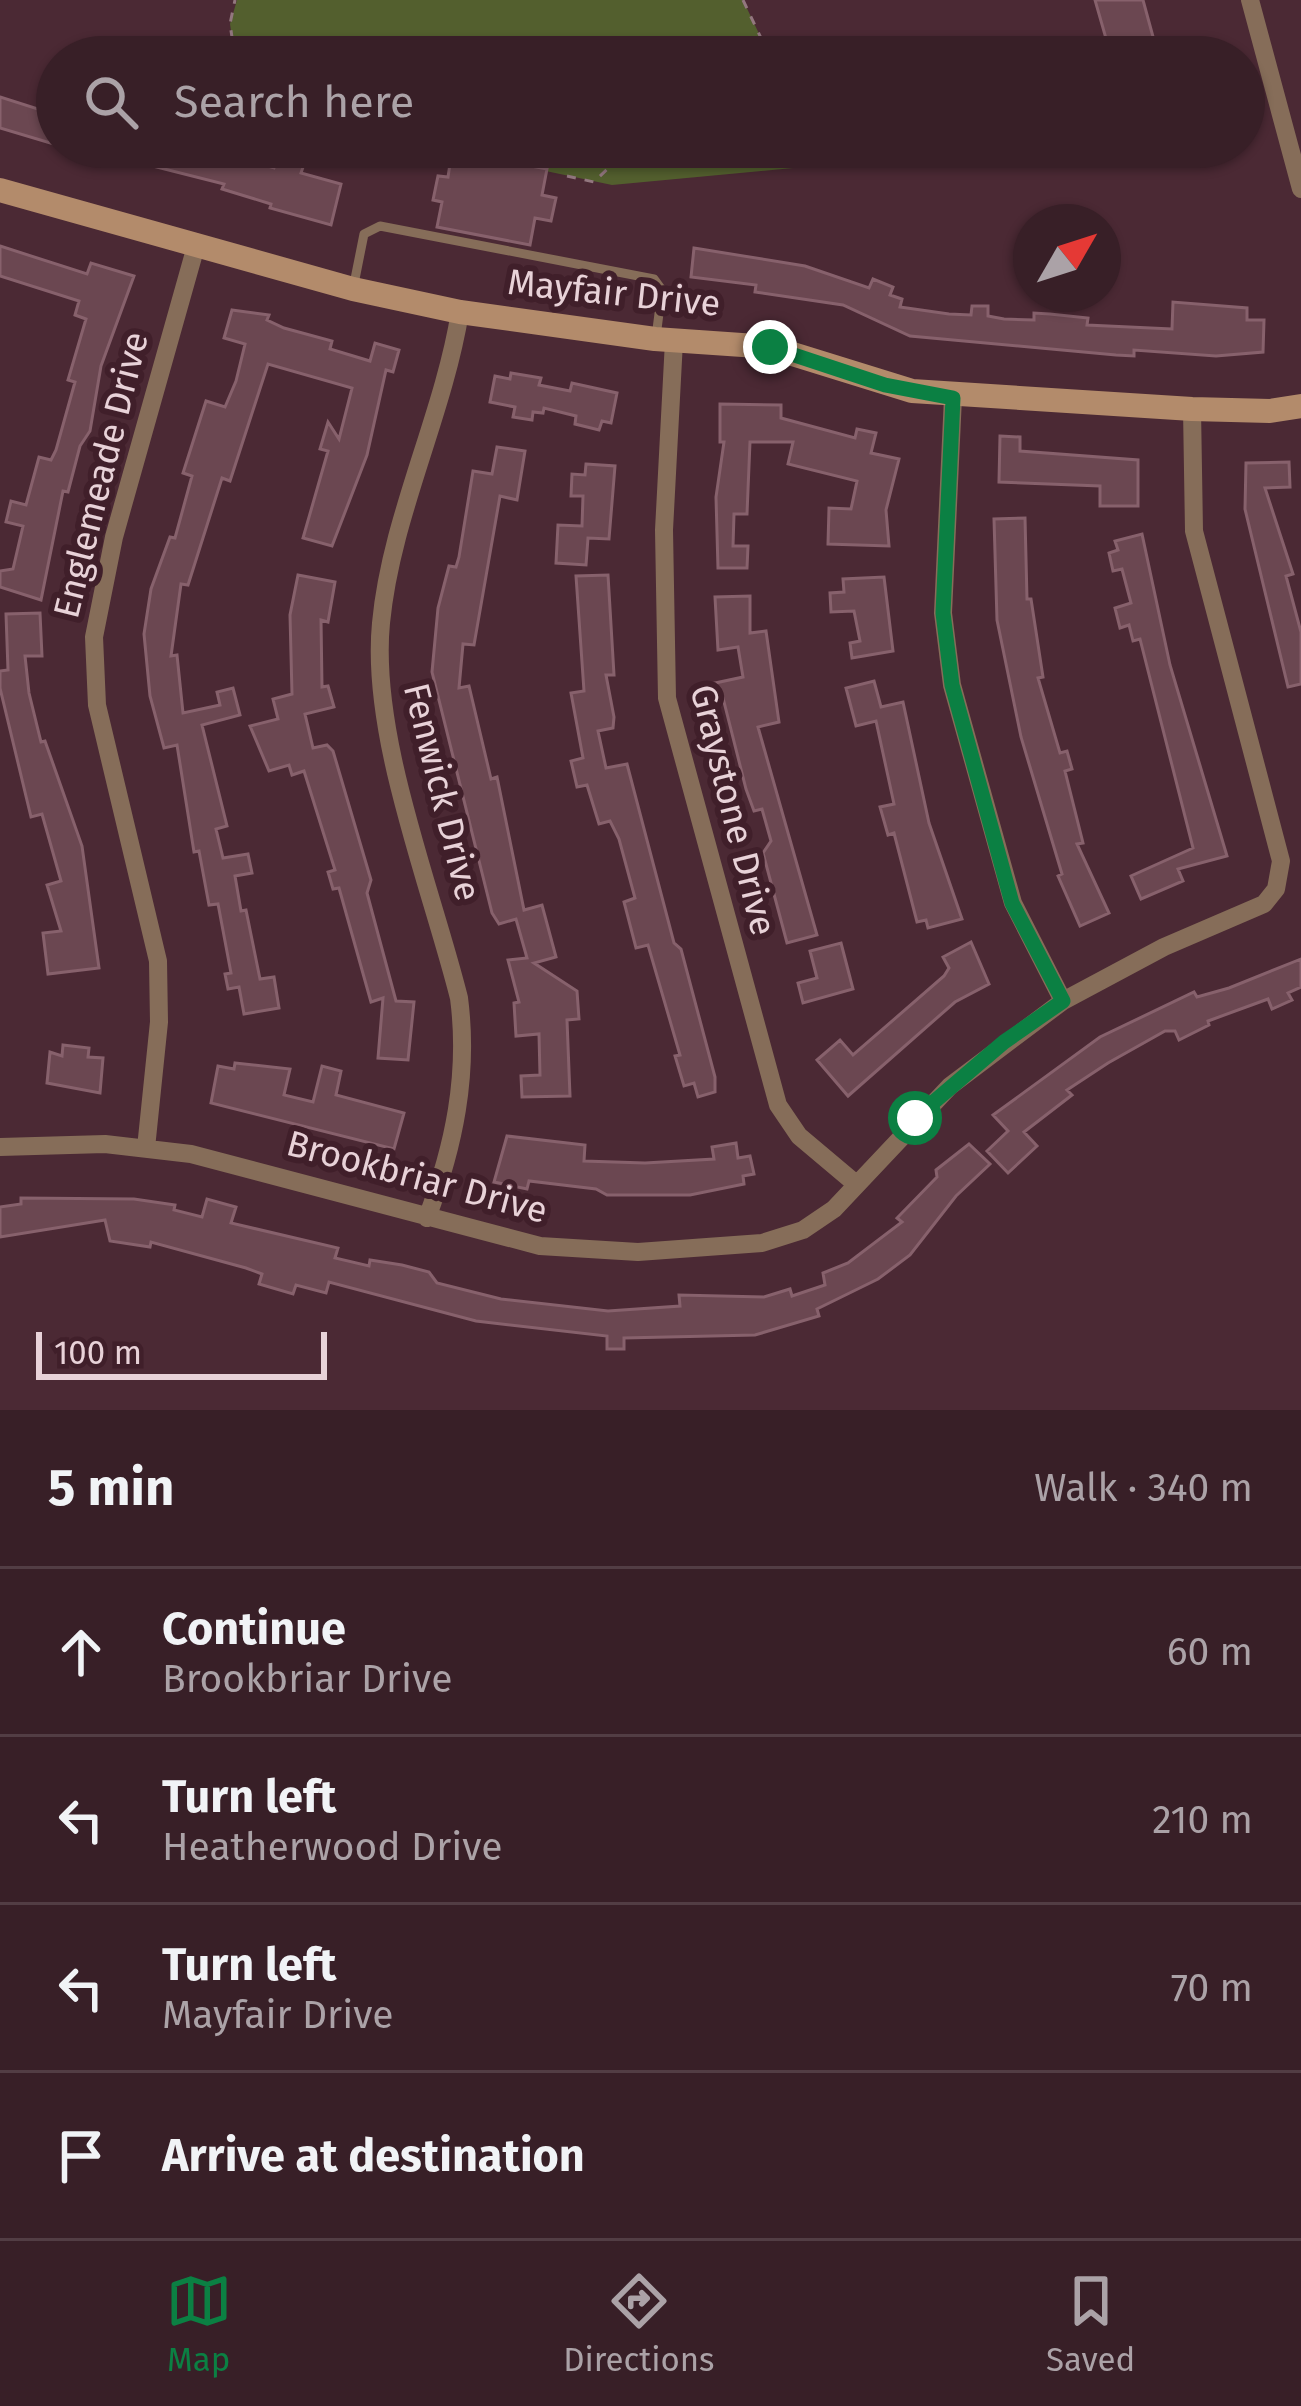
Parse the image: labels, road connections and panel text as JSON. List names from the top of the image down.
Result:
{
  "streets": {
    "street": [
      "Mayfair Drive",
      "Englemeade Drive",
      "Fenwick Drive",
      "Graystone Drive",
      "Brookbriar Drive"
    ]
  },
  "crossings": [
    ["Mayfair Drive", "Englemeade Drive"],
    ["Mayfair Drive", "Fenwick Drive"],
    ["Mayfair Drive", "Graystone Drive"],
    ["Mayfair Drive", "Brookbriar Drive"],
    ["Englemeade Drive", "Brookbriar Drive"],
    ["Fenwick Drive", "Brookbriar Drive"],
    ["Graystone Drive", "Brookbriar Drive"]
  ],
  "scale_bar": "100 m",
  "north": "top right",
  "page": {
    "search": "Search here",
    "scale": "100 m",
    "heading": ["5 min", "Walk · 340 m"],
    "list": [
      ["Continue", "Brookbriar Drive", "60 m"],
      ["Turn left", "Heatherwood Drive", "210 m"],
      ["Turn left", "Mayfair Drive", "70 m"],
      "Arrive at destination"
    ],
    "nav": ["Map", "Directions", "Saved"]
  }
}
